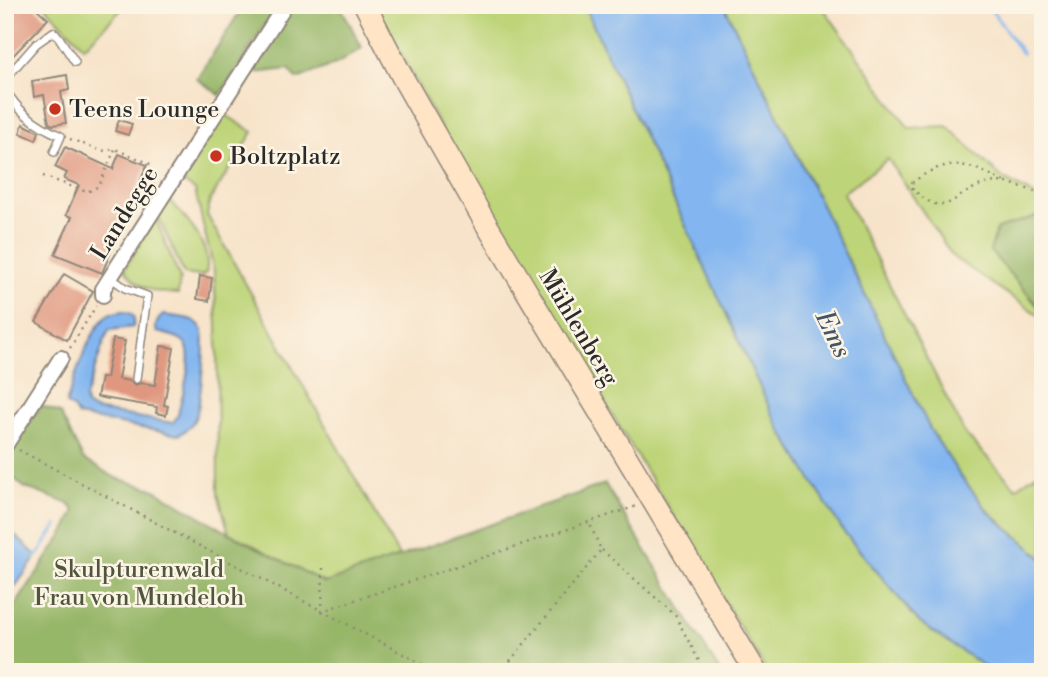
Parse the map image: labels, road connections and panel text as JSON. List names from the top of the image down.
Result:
{
  "streets": {
    "main road": ["Mühlenberg"],
    "street": ["Landegge"]
  },
  "water": ["Ems"],
  "parks": ["Skulpturenwald Frau von Mundeloh"],
  "places": ["Teens Lounge", "Boltzplatz"]
}
